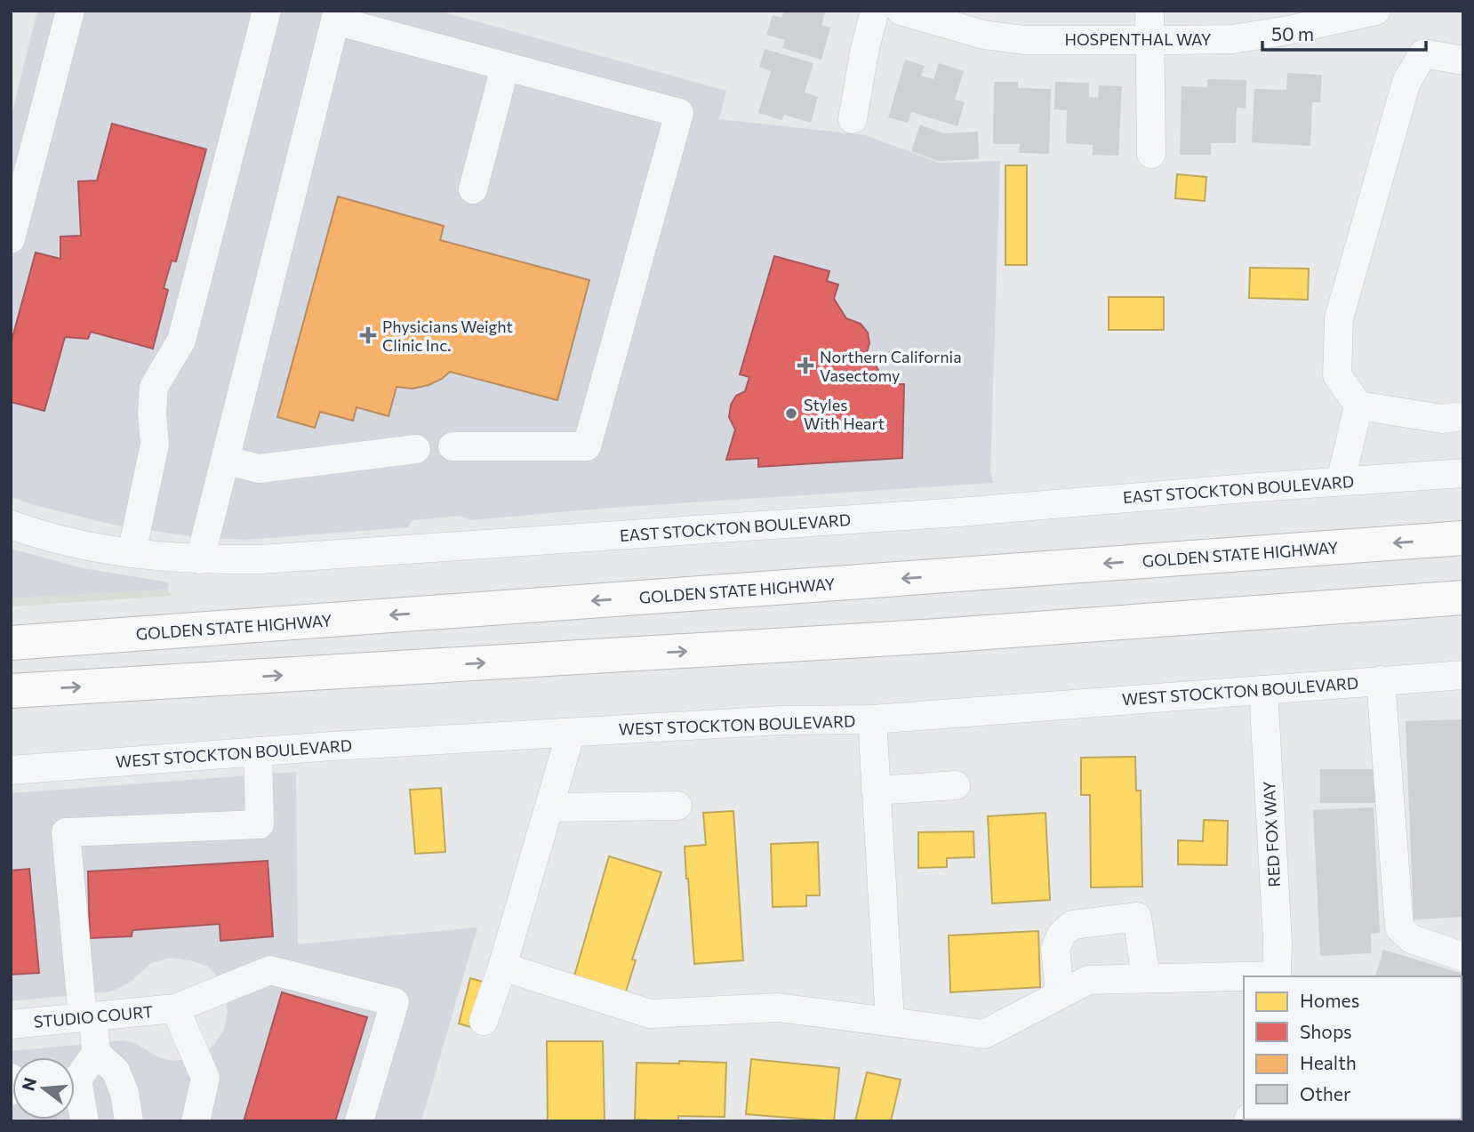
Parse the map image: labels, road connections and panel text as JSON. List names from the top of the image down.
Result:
{
  "streets": {
    "highway": ["GOLDEN STATE HIGHWAY"],
    "street": [
      "HOSPENTHAL WAY",
      "EAST STOCKTON BOULEVARD",
      "WEST STOCKTON BOULEVARD",
      "RED FOX WAY",
      "STUDIO COURT"
    ]
  },
  "crossings": [
    ["WEST STOCKTON BOULEVARD", "RED FOX WAY"]
  ],
  "places": {
    "health": ["Physicians Weight Clinic Inc.", "Northern California Vasectomy"],
    "other": ["Styles With Heart"]
  },
  "legend": [
    "Homes",
    "Shops",
    "Health",
    "Other"
  ],
  "scale_bar": "50 m",
  "north": "left"
}
